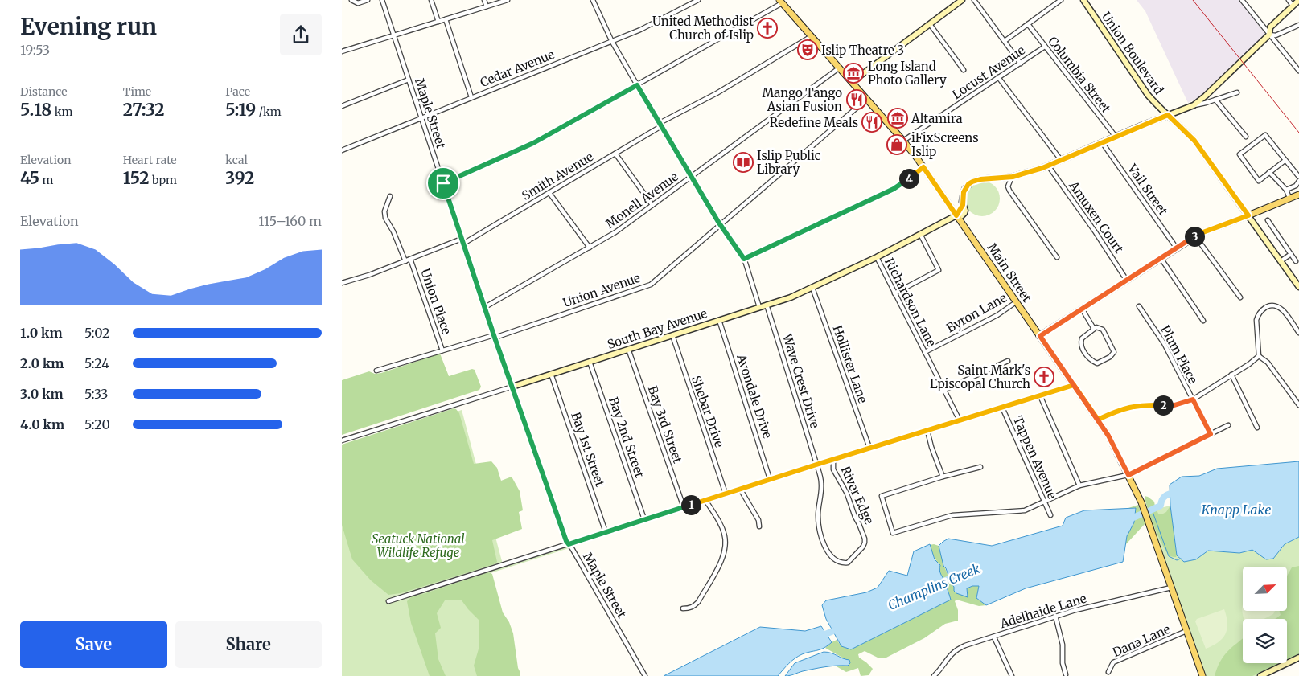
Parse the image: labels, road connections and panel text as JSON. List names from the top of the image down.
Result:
{
  "streets": {
    "main road": ["Main Street"],
    "street": [
      "Union Boulevard",
      "Cedar Avenue",
      "Locust Avenue",
      "Columbia Street",
      "Maple Street",
      "Smith Avenue",
      "Vail Street",
      "Monell Avenue",
      "Amuxen Court",
      "Union Avenue",
      "Union Place",
      "Richardson Lane",
      "Byron Lane",
      "South Bay Avenue",
      "Plum Place",
      "Hollister Lane",
      "Wave Crest Drive",
      "Avondale Drive",
      "Shebar Drive",
      "Bay 3rd Street",
      "Bay 2nd Street",
      "Bay 1st Street",
      "Tappen Avenue",
      "River Edge",
      "Adelhaide Lane",
      "Dana Lane"
    ]
  },
  "crossings": [
    ["Cedar Avenue", "Maple Street"],
    ["Locust Avenue", "Columbia Street"],
    ["Locust Avenue", "Main Street"],
    ["Maple Street", "Smith Avenue"],
    ["Maple Street", "Monell Avenue"],
    ["Maple Street", "Union Avenue"],
    ["Maple Street", "South Bay Avenue"],
    ["Smith Avenue", "Main Street"],
    ["Monell Avenue", "Main Street"],
    ["Main Street", "Union Avenue"],
    ["Main Street", "Byron Lane"],
    ["Main Street", "South Bay Avenue"],
    ["Main Street", "Adelhaide Lane"],
    ["Main Street", "Dana Lane"],
    ["Union Avenue", "Union Place"],
    ["Richardson Lane", "Byron Lane"],
    ["Richardson Lane", "South Bay Avenue"],
    ["South Bay Avenue", "Hollister Lane"],
    ["South Bay Avenue", "Wave Crest Drive"],
    ["South Bay Avenue", "Avondale Drive"],
    ["South Bay Avenue", "Shebar Drive"],
    ["South Bay Avenue", "Bay 3rd Street"],
    ["South Bay Avenue", "Bay 2nd Street"],
    ["South Bay Avenue", "Bay 1st Street"],
    ["Wave Crest Drive", "River Edge"]
  ],
  "water": ["Knapp Lake", "Champlins Creek"],
  "parks": ["Seatuck National Wildlife Refuge"],
  "places": {
    "church": ["United Methodist Church of Islip", "Saint Mark's Episcopal Church"],
    "theatre": ["Islip Theatre 3"],
    "museum": ["Long Island Photo Gallery", "Altamira"],
    "restaurant": ["Mango Tango Asian Fusion", "Redefine Meals"],
    "shop": ["iFixScreens Islip"],
    "library": ["Islip Public Library"]
  },
  "north": "top right",
  "page": {
    "heading": ["Evening run", "19:53"],
    "stats": [
      ["Distance", "5.18 km"],
      ["Time", "27:32"],
      ["Pace", "5:19 /km"],
      ["Elevation", "45 m"],
      ["Heart rate", "152 bpm"],
      ["kcal", "392"]
    ],
    "pins": [
      "4",
      "3",
      "2",
      "1"
    ],
    "chart": ["Elevation", "115–160 m"],
    "list": [
      {
        "name": "1.0 km",
        "note": "5:02"
      },
      {
        "name": "2.0 km",
        "note": "5:24"
      },
      {
        "name": "3.0 km",
        "note": "5:33"
      },
      {
        "name": "4.0 km",
        "note": "5:20"
      }
    ],
    "buttons": ["Save", "Share"]
  }
}
